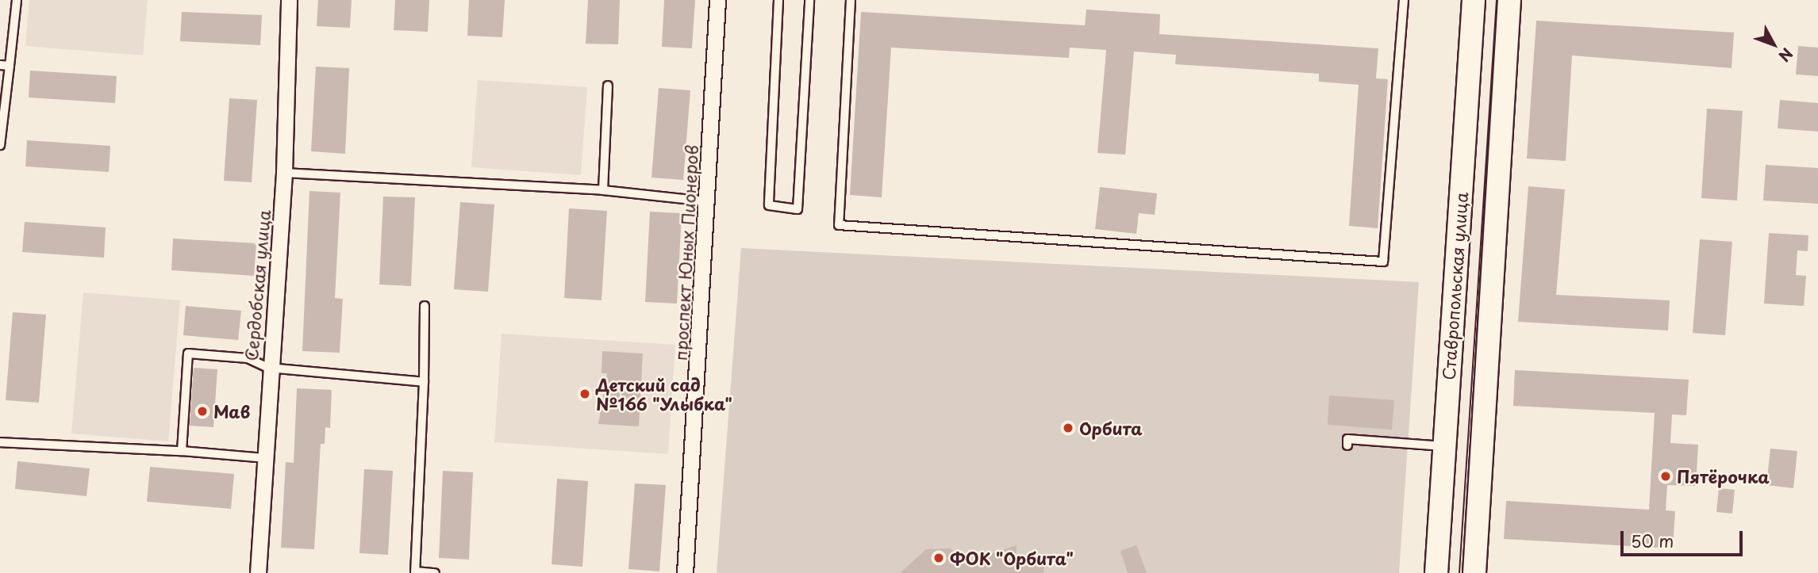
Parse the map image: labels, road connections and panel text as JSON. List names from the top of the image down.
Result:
{
  "streets": {
    "street": ["проспект Юных Пионеров", "Сердобская улица", "Ставропольская улица"]
  },
  "places": [
    "Детский сад №166 \"Улыбка\"",
    "Мав",
    "Орбита",
    "Пятёрочка",
    "ФОК \"Орбита\""
  ],
  "scale_bar": "50 m",
  "north": "bottom right"
}
